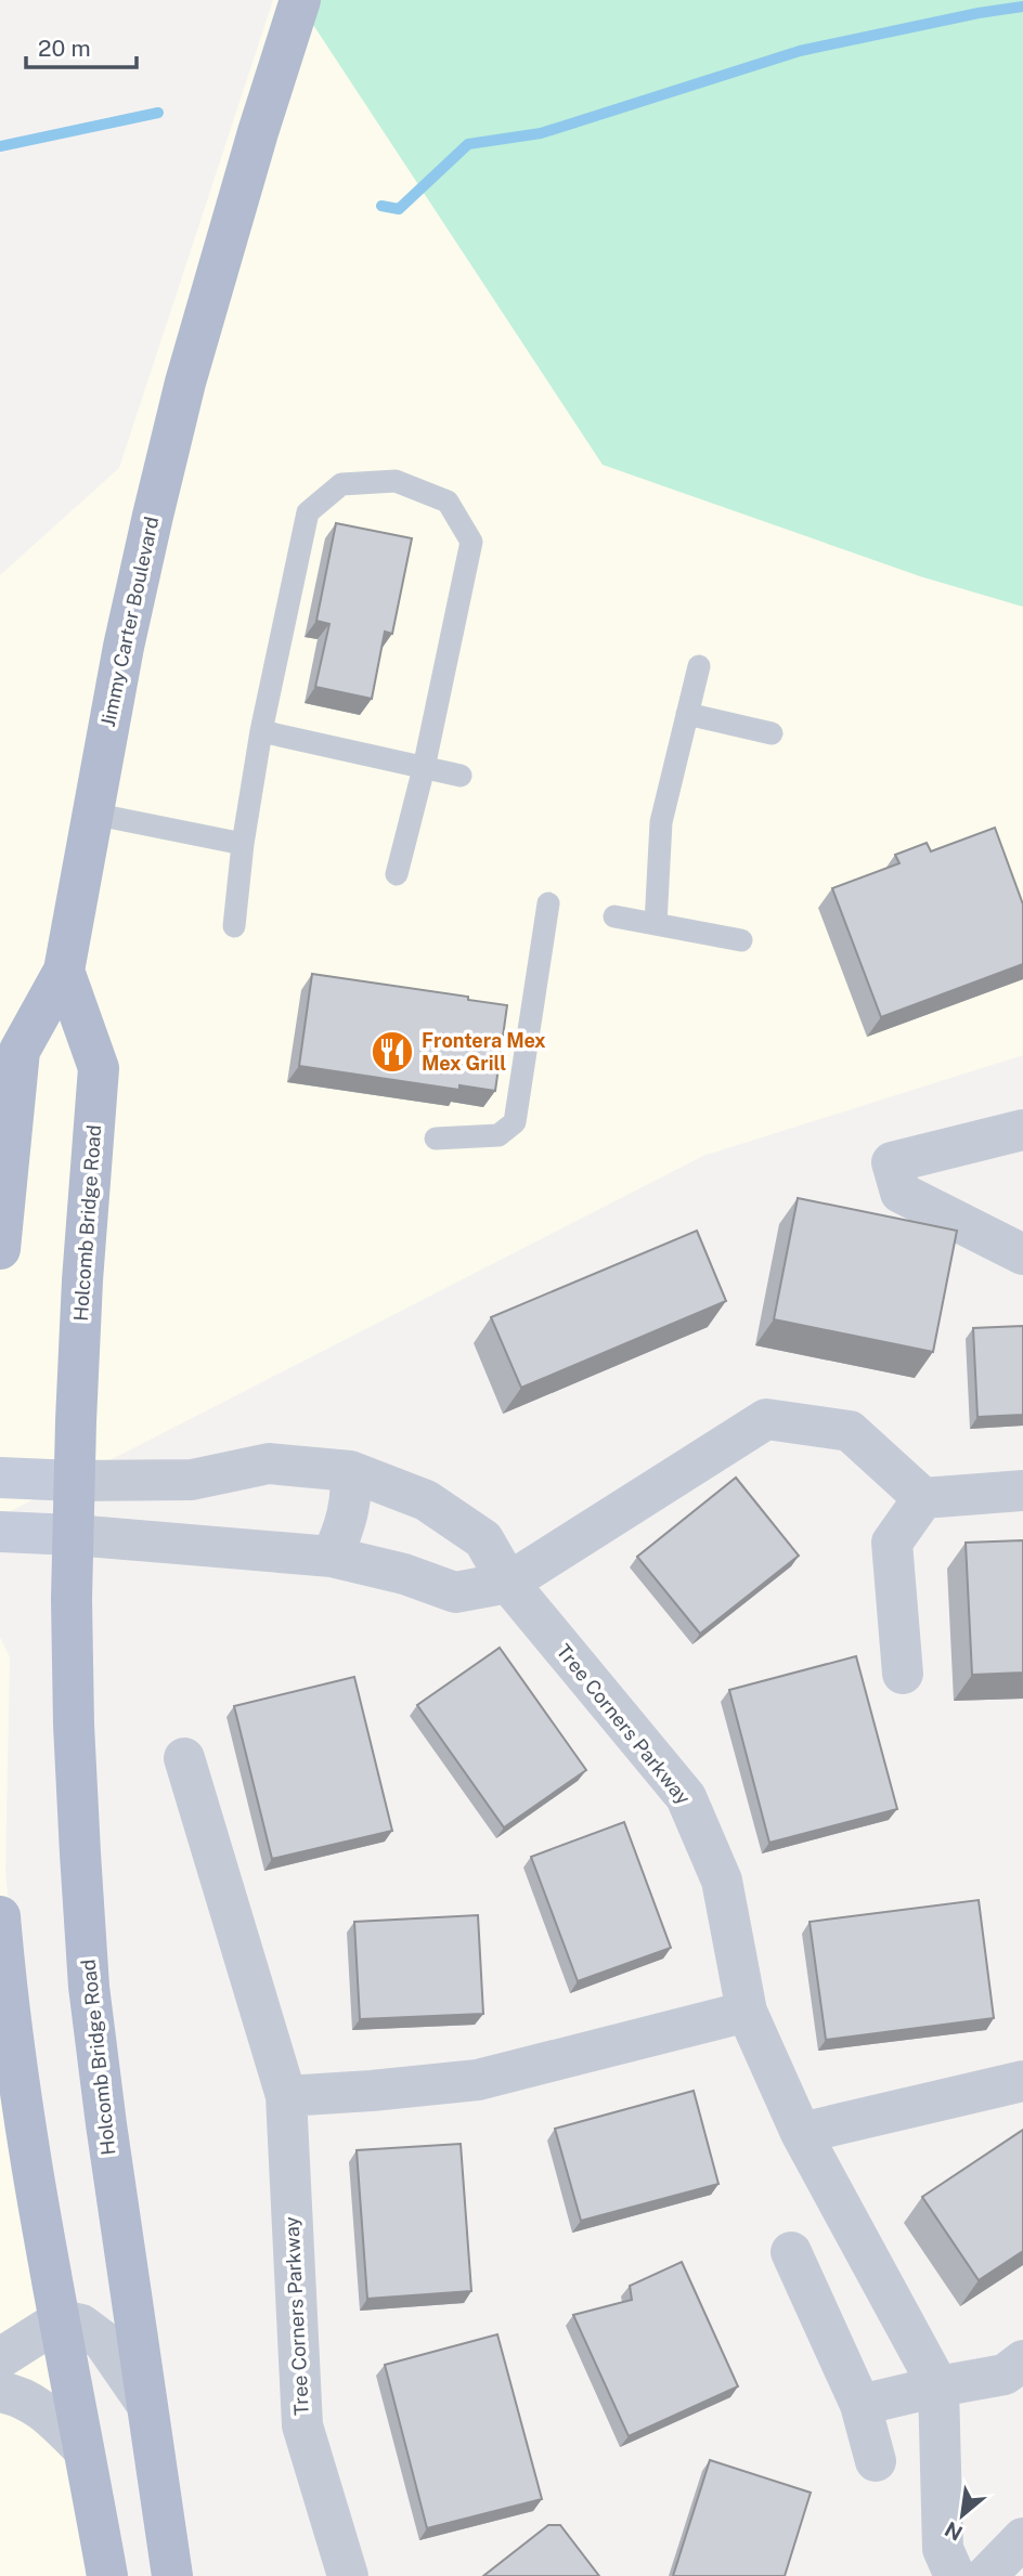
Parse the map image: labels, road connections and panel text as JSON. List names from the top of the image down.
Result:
{
  "streets": {
    "main road": ["Jimmy Carter Boulevard", "Holcomb Bridge Road"],
    "street": ["Tree Corners Parkway"]
  },
  "crossings": [
    ["Jimmy Carter Boulevard", "Holcomb Bridge Road"],
    ["Holcomb Bridge Road", "Tree Corners Parkway"]
  ],
  "places": {
    "restaurant": ["Frontera Mex Mex Grill"]
  },
  "scale_bar": "20 m",
  "north": "bottom left"
}
